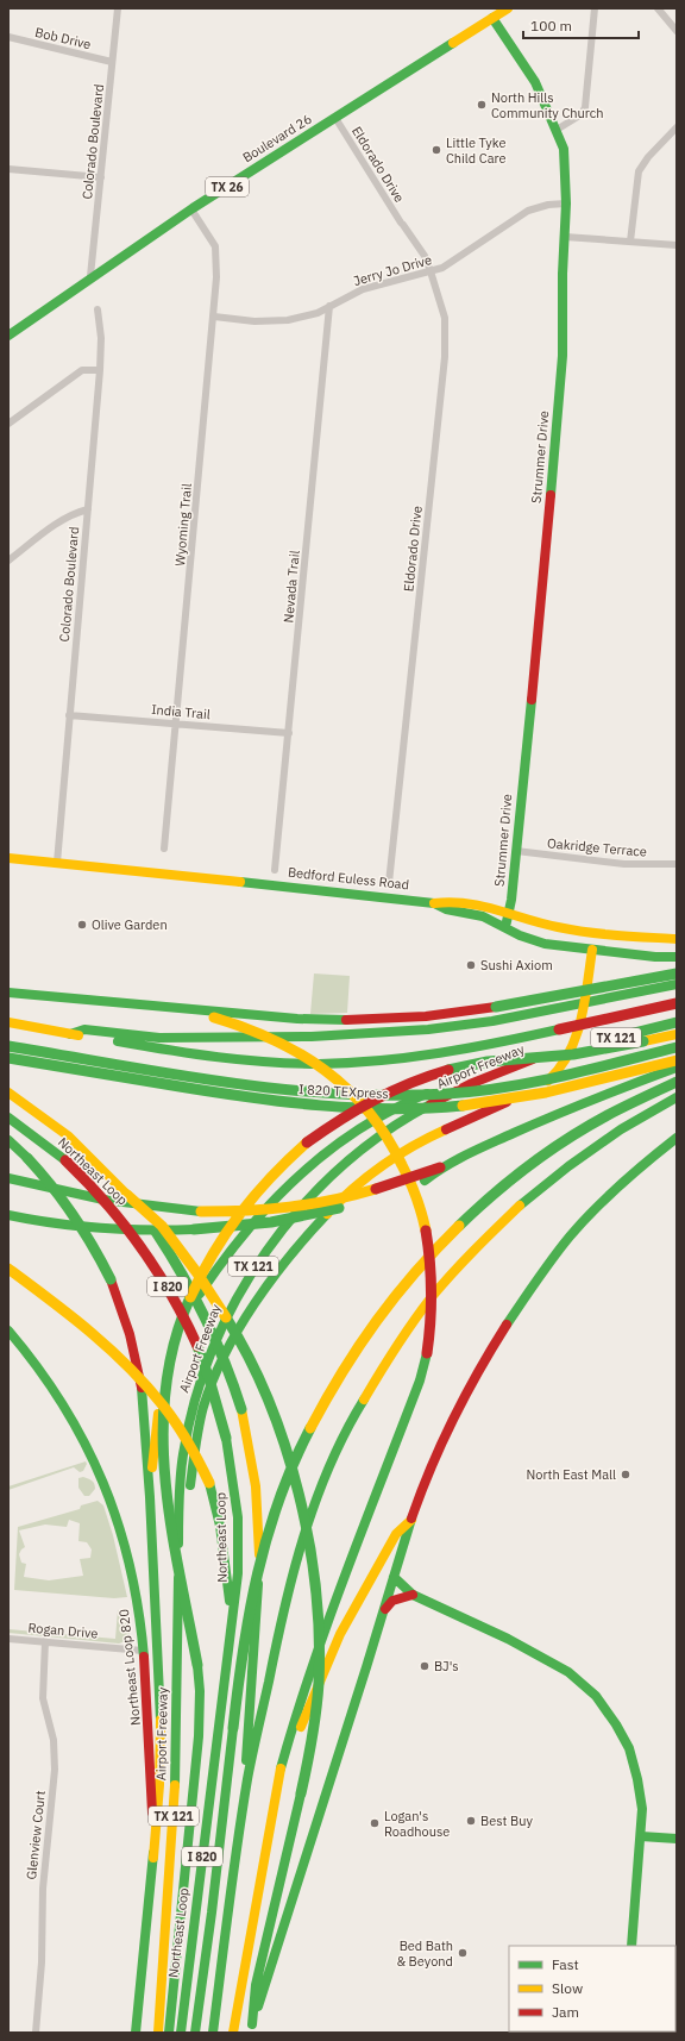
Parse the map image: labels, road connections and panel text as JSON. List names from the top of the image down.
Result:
{
  "streets": {
    "main road": [
      "Boulevard 26",
      "TX 26",
      "Strummer Drive",
      "Bedford Euless Road",
      "TX 121",
      "Airport Freeway",
      "I 820 TEXpress",
      "Northeast Loop",
      "I 820",
      "Northeast Loop 820"
    ],
    "street": [
      "Bob Drive",
      "Colorado Boulevard",
      "Eldorado Drive",
      "Jerry Jo Drive",
      "Wyoming Trail",
      "Nevada Trail",
      "India Trail",
      "Oakridge Terrace",
      "Rogan Drive",
      "Glenview Court"
    ]
  },
  "crossings": [
    ["Bob Drive", "Colorado Boulevard"],
    ["Boulevard 26", "Colorado Boulevard"],
    ["Boulevard 26", "Eldorado Drive"],
    ["Boulevard 26", "TX 26"],
    ["Boulevard 26", "Strummer Drive"],
    ["Boulevard 26", "Wyoming Trail"],
    ["Colorado Boulevard", "India Trail"],
    ["Colorado Boulevard", "Bedford Euless Road"],
    ["Eldorado Drive", "Jerry Jo Drive"],
    ["TX 26", "Strummer Drive"],
    ["Jerry Jo Drive", "Strummer Drive"],
    ["Jerry Jo Drive", "Wyoming Trail"],
    ["Jerry Jo Drive", "Nevada Trail"],
    ["Strummer Drive", "Oakridge Terrace"],
    ["Strummer Drive", "Bedford Euless Road"],
    ["Wyoming Trail", "India Trail"],
    ["Nevada Trail", "India Trail"],
    ["Northeast Loop", "I 820"],
    ["Rogan Drive", "Northeast Loop 820"],
    ["Rogan Drive", "Glenview Court"]
  ],
  "places": [
    "North Hills Community Church",
    "Little Tyke Child Care",
    "Olive Garden",
    "Sushi Axiom",
    "North East Mall",
    "BJ's",
    "Best Buy",
    "Logan's Roadhouse",
    "Bed Bath & Beyond"
  ],
  "legend": ["Fast", "Slow", "Jam"],
  "scale_bar": "100 m"
}
